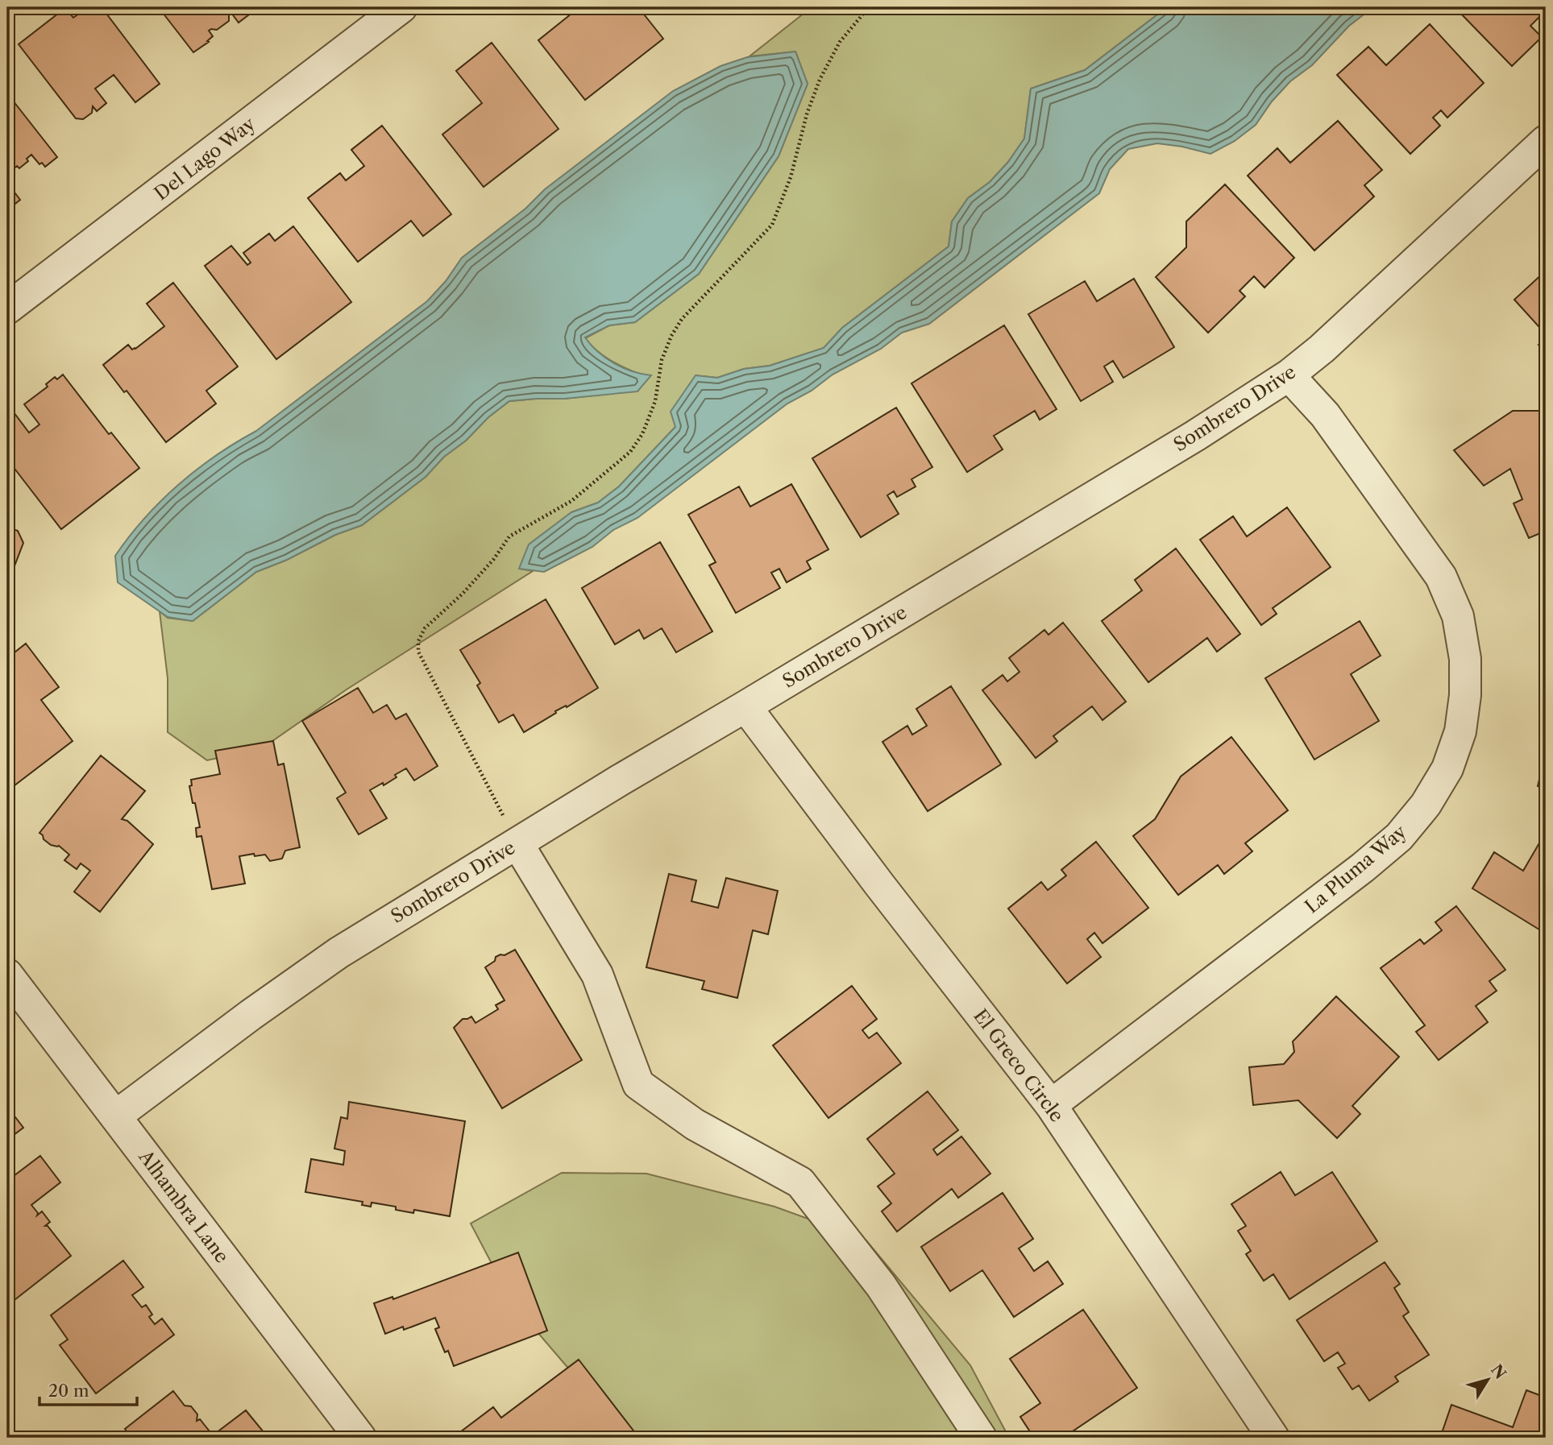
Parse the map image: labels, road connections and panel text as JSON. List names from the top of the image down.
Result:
{
  "streets": {
    "street": [
      "Del Lago Way",
      "Sombrero Drive",
      "La Pluma Way",
      "El Greco Circle",
      "Alhambra Lane"
    ]
  },
  "crossings": [
    ["Sombrero Drive", "La Pluma Way"],
    ["Sombrero Drive", "El Greco Circle"],
    ["Sombrero Drive", "Alhambra Lane"],
    ["La Pluma Way", "El Greco Circle"]
  ],
  "scale_bar": "20 m",
  "north": "top right"
}
